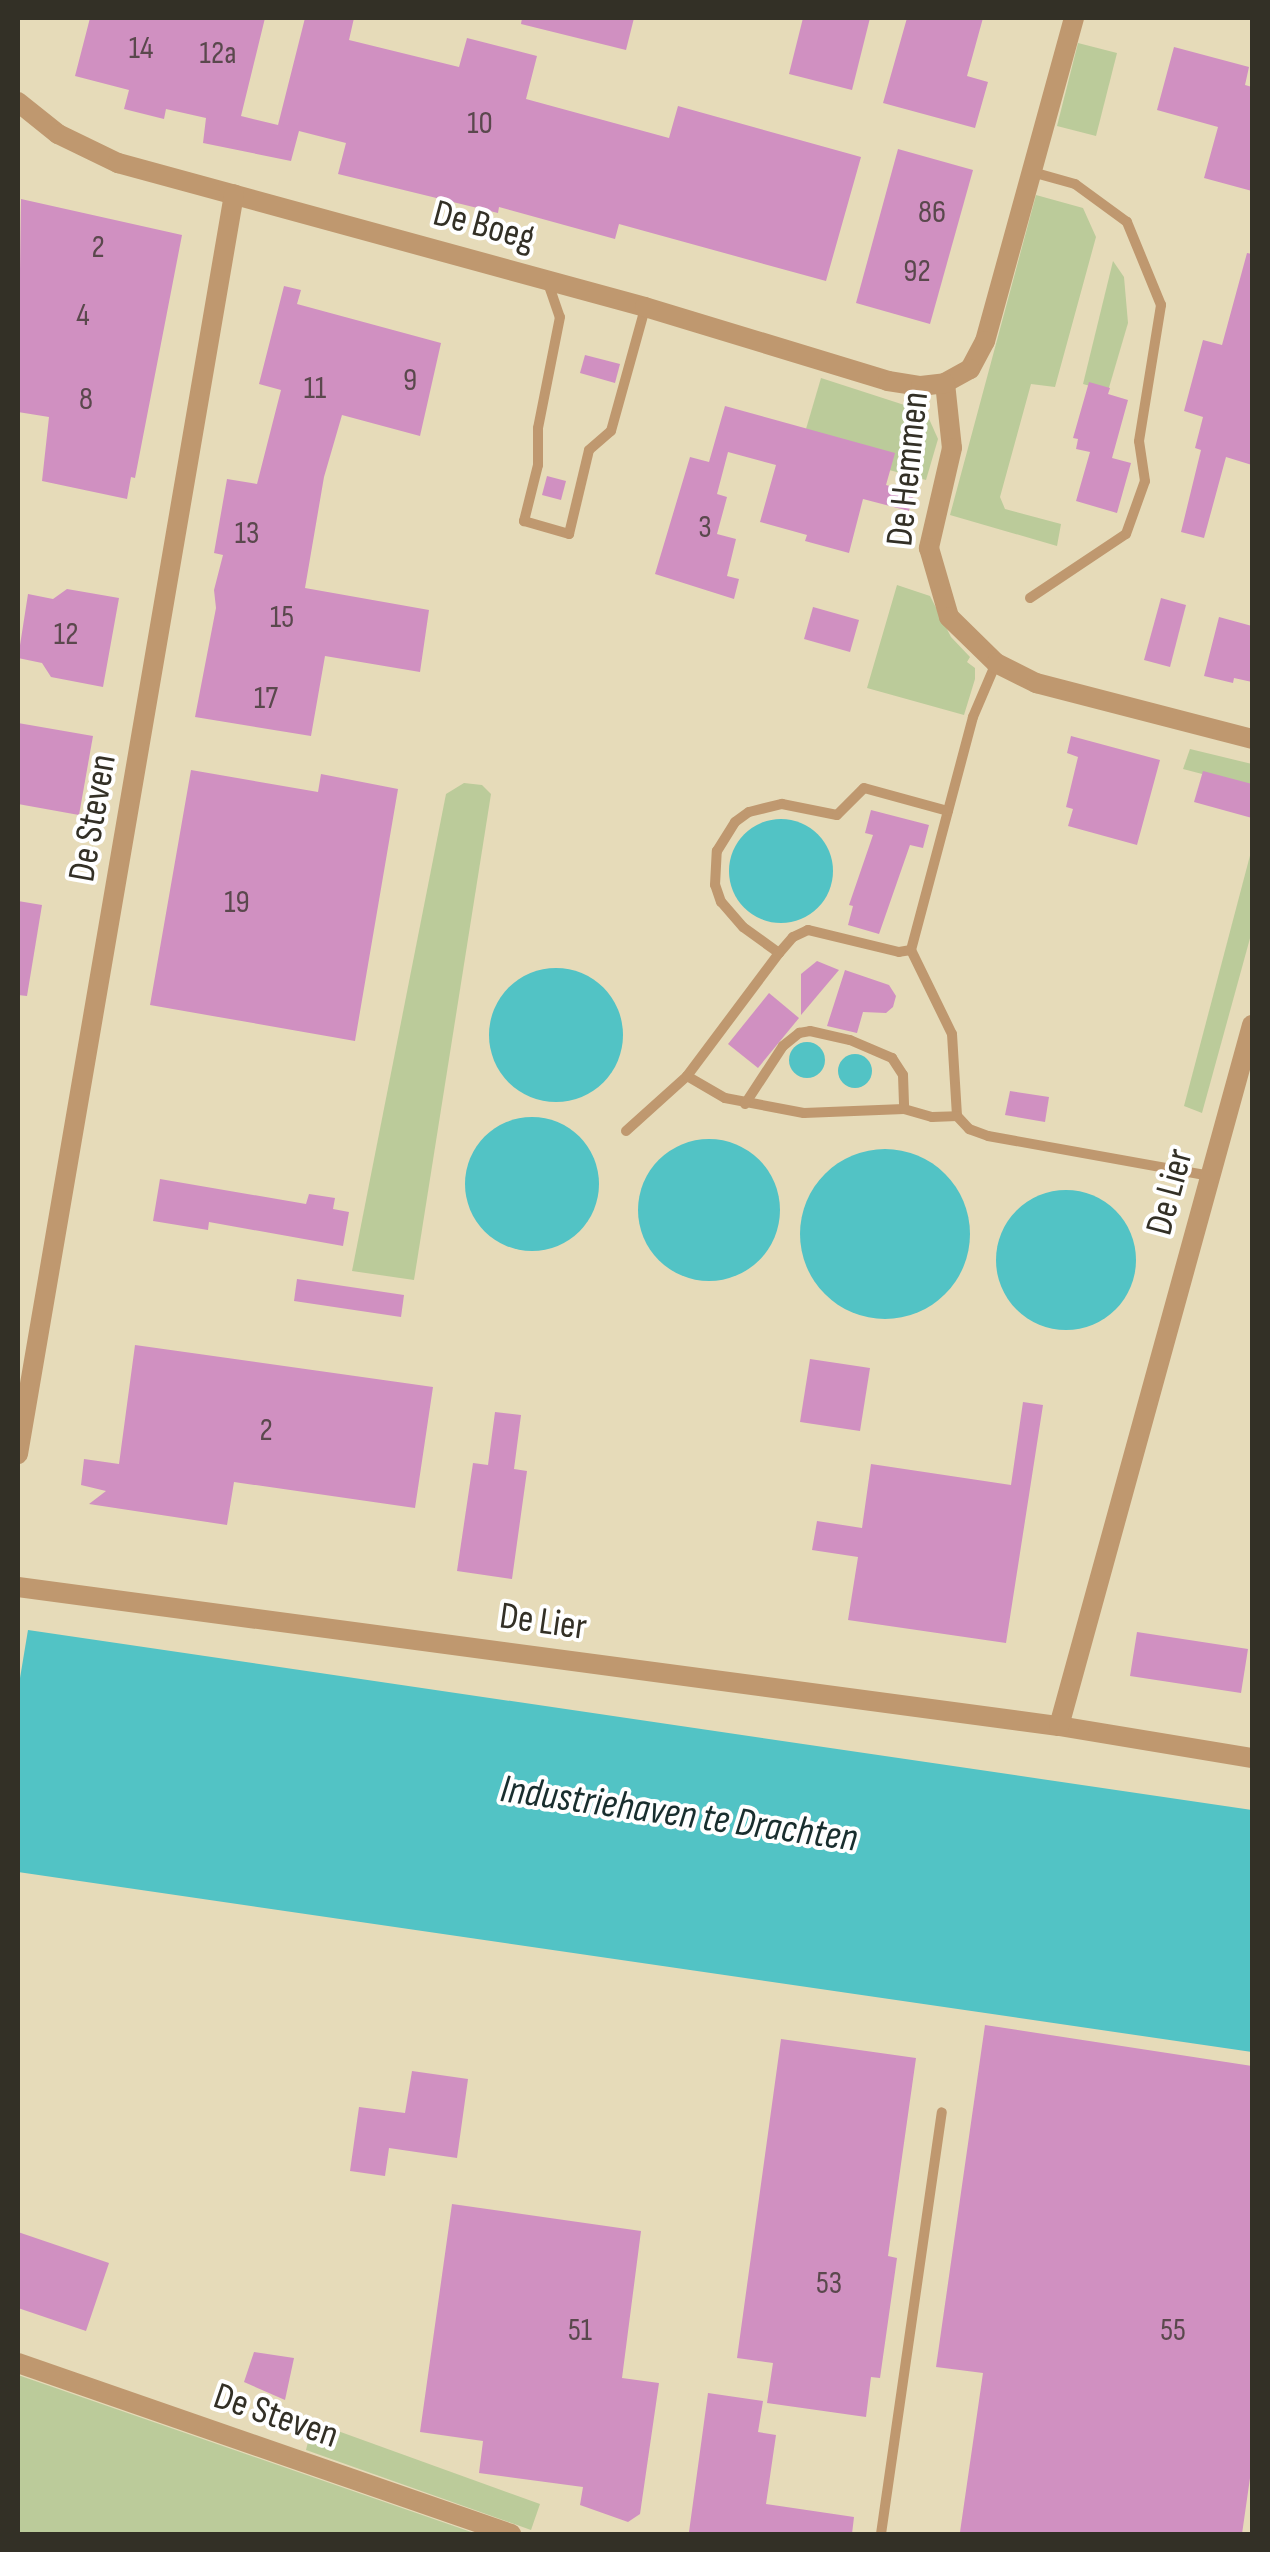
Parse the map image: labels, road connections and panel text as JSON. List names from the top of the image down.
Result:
{
  "streets": {
    "street": [
      "De Boeg",
      "De Hemmen",
      "De Steven",
      "De Lier"
    ]
  },
  "crossings": [
    ["De Boeg", "De Hemmen"],
    ["De Boeg", "De Steven"]
  ],
  "water": ["Industriehaven te Drachten"],
  "house_numbers": [
    "14",
    "12a",
    "10",
    "86",
    "2",
    "92",
    "4",
    "9",
    "11",
    "8",
    "3",
    "13",
    "15",
    "12",
    "17",
    "19",
    "2",
    "53",
    "51",
    "55"
  ]
}
